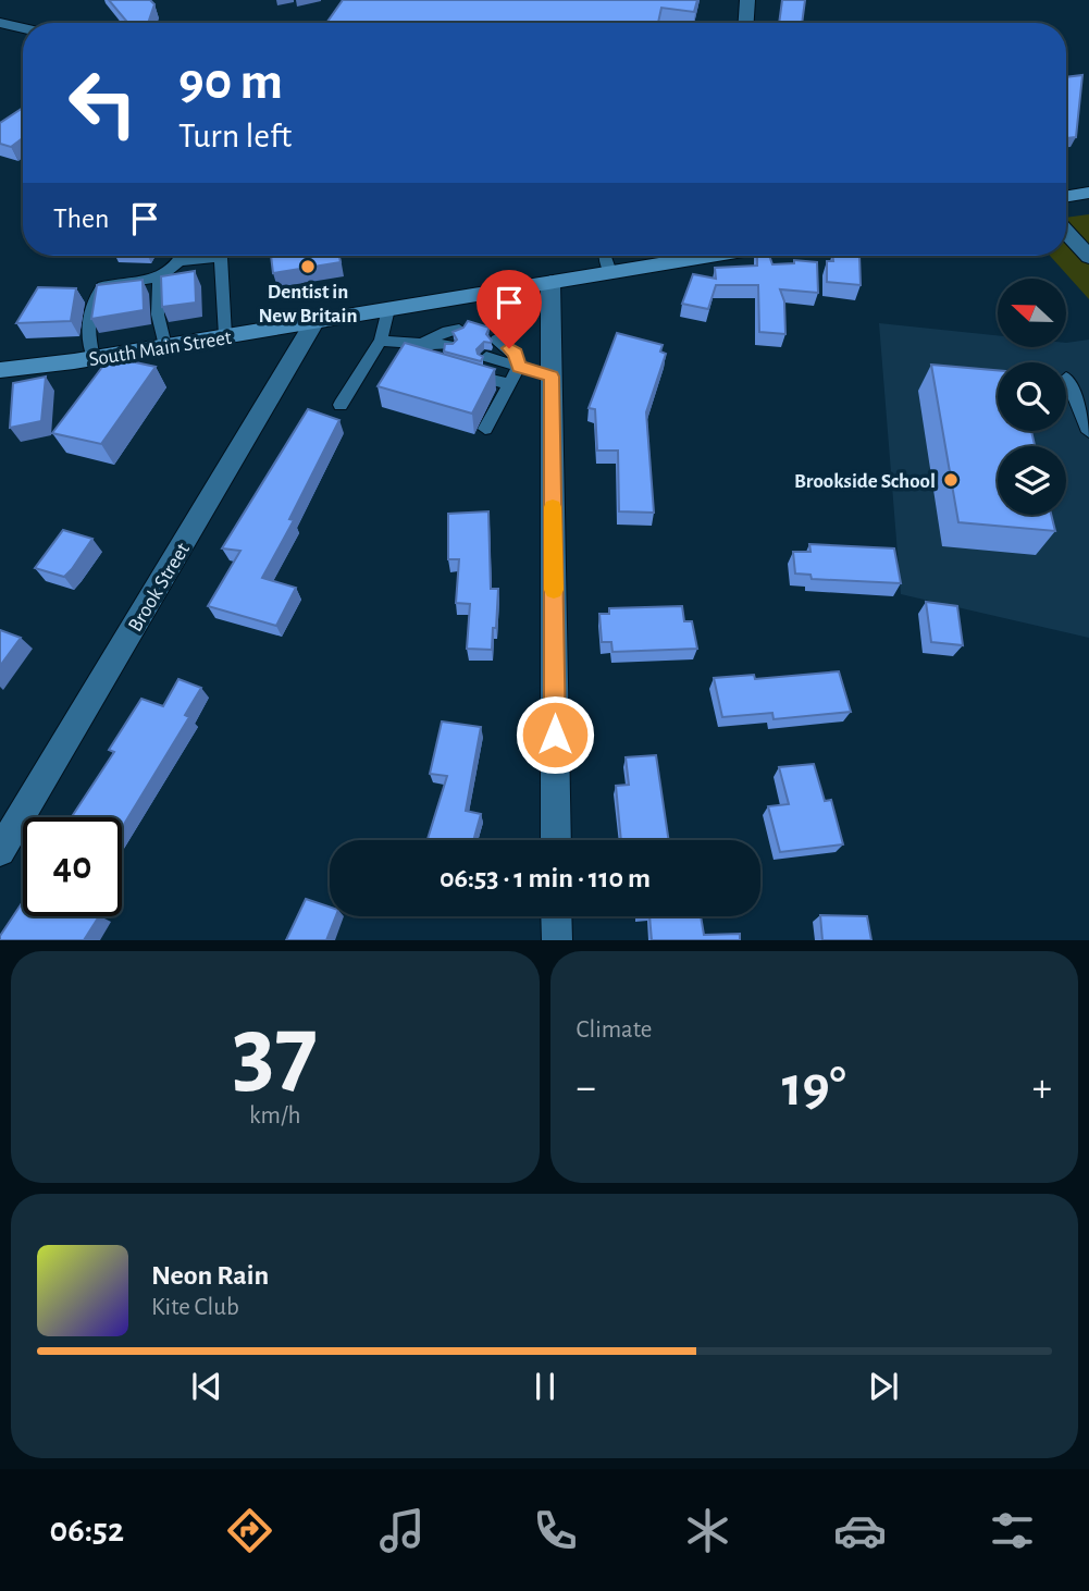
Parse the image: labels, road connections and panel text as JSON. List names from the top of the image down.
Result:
{
  "streets": {
    "main road": ["South Main Street"],
    "street": ["Brook Street"]
  },
  "crossings": [
    ["South Main Street", "Brook Street"]
  ],
  "places": ["Dentist in New Britain", "Brookside School"],
  "north": "left",
  "page": {
    "turn": ["90 m", "Turn left"],
    "then": "Then",
    "limit": "40",
    "trip": "06:53 · 1 min · 110 m",
    "tile": [
      ["37", "km/h"],
      "Climate"
    ],
    "heat": ["−", "19°", "+"],
    "song": ["Neon Rain", "Kite Club"],
    "tabs": "06:52"
  }
}
